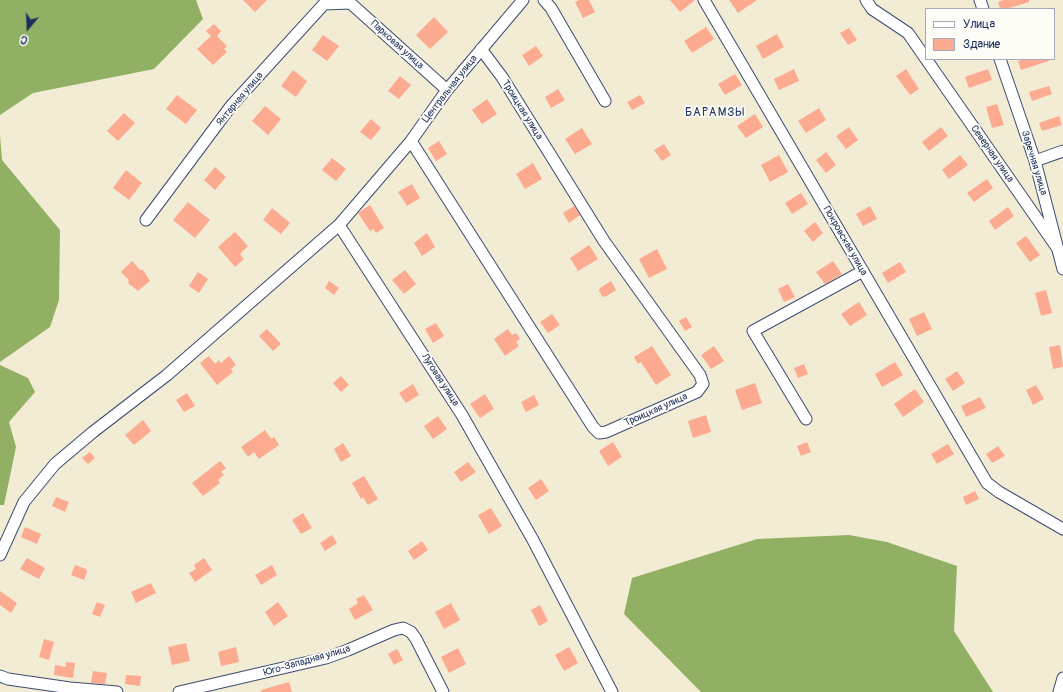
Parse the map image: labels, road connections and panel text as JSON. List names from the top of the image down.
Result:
{
  "streets": {
    "street": [
      "Парковая улица",
      "Центральная улица",
      "Янтарная улица",
      "Троицкая улица",
      "Северная улица",
      "Заречная улица",
      "Покровская улица",
      "Луговая улица",
      "Юго-Западная улица"
    ]
  },
  "crossings": [
    ["Парковая улица", "Центральная улица"],
    ["Парковая улица", "Янтарная улица"],
    ["Центральная улица", "Троицкая улица"],
    ["Центральная улица", "Луговая улица"],
    ["Северная улица", "Заречная улица"]
  ],
  "districts": ["БАРАМЗЫ"],
  "legend": ["Улица", "Здание"],
  "north": "bottom"
}
